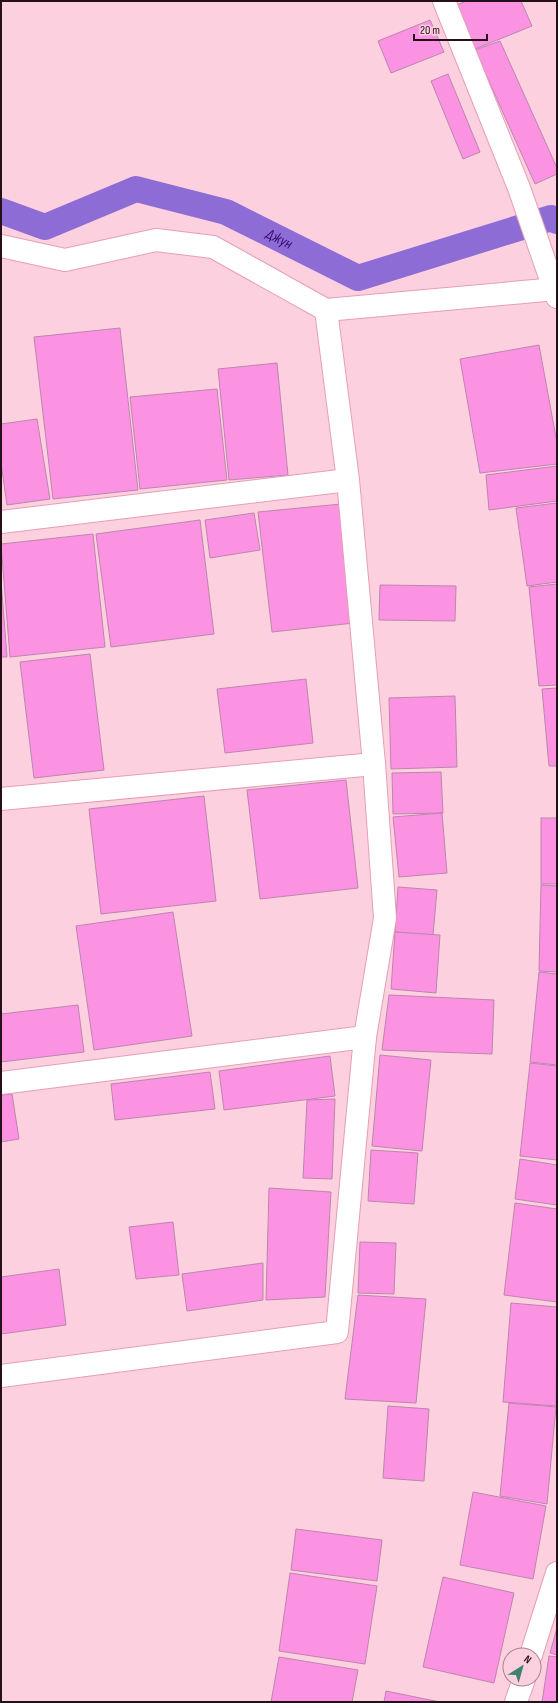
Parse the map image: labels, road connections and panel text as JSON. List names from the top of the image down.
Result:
{
  "water": ["Джун"],
  "scale_bar": "20 m",
  "north": "top right"
}
